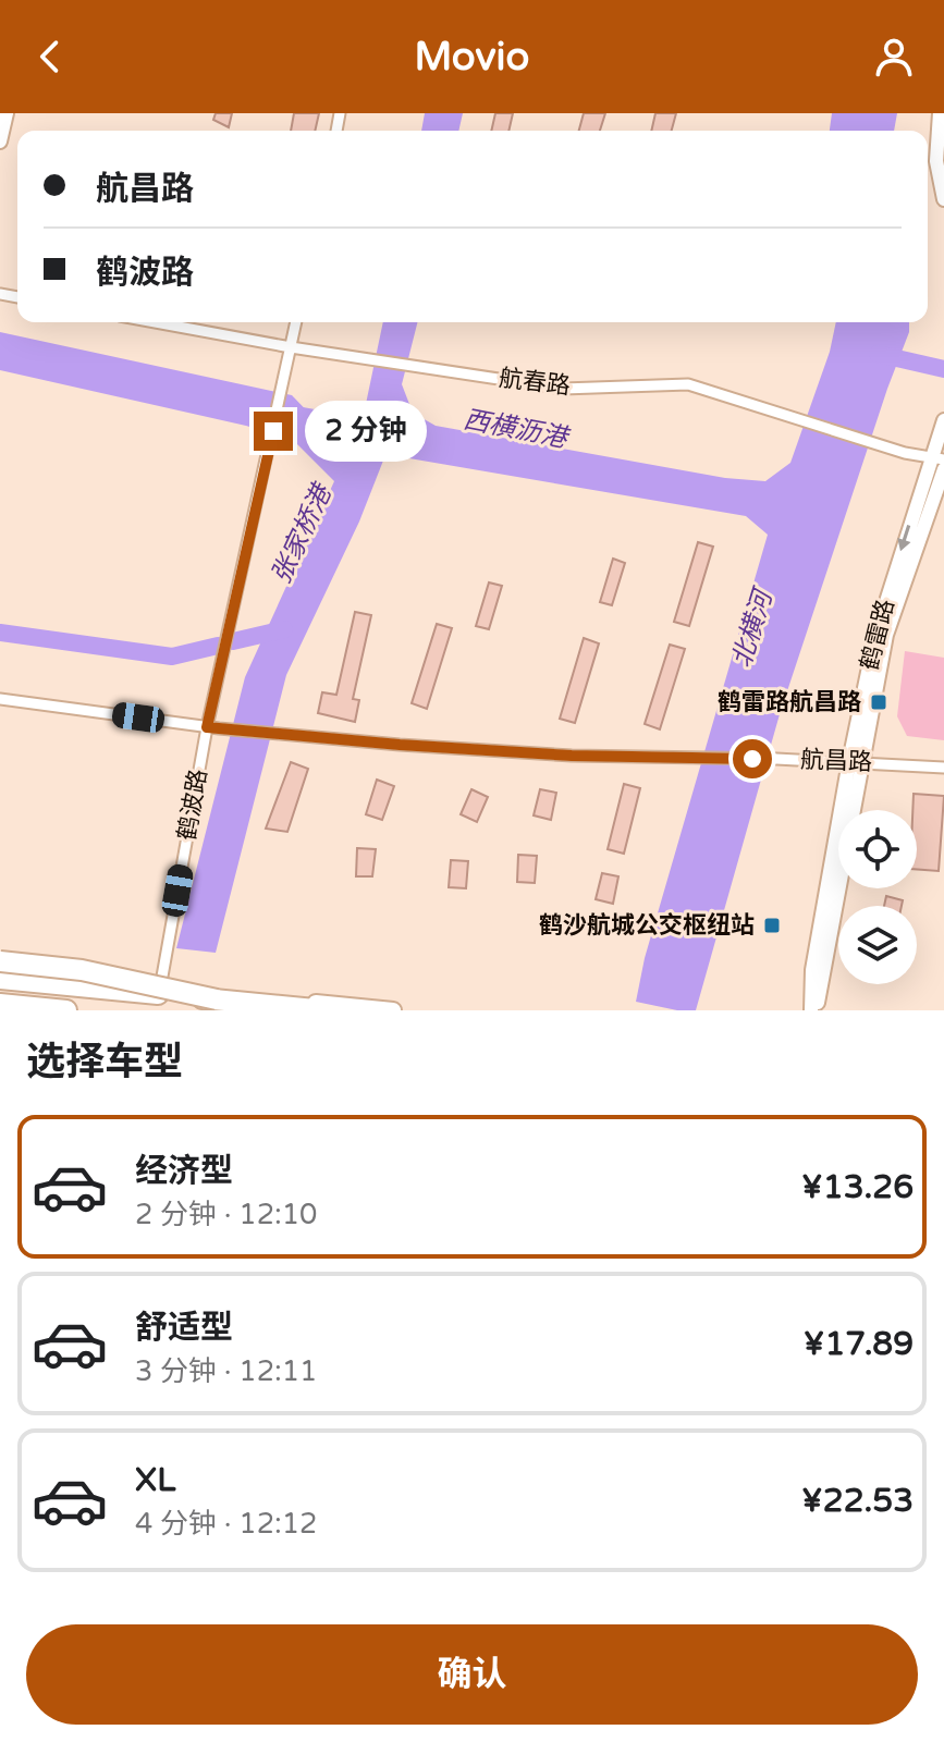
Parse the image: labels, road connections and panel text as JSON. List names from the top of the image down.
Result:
{
  "streets": {
    "street": [
      "航春路",
      "鹤雷路",
      "航昌路",
      "鹤波路"
    ]
  },
  "crossings": [
    ["航春路", "鹤雷路"],
    ["航春路", "鹤波路"],
    ["鹤雷路", "航昌路"],
    ["航昌路", "鹤波路"]
  ],
  "water": ["西横沥港", "张家桥港", "北横河"],
  "places": {
    "transit": ["鹤雷路航昌路", "鹤沙航城公交枢纽站"]
  },
  "page": {
    "header": "Movio",
    "banner": ["航昌路", "鹤波路"],
    "bubble": "2 分钟",
    "heading": "选择车型",
    "list": [
      {
        "name": "经济型",
        "note": "2 分钟 · 12:10",
        "value": "¥13.26"
      },
      {
        "name": "舒适型",
        "note": "3 分钟 · 12:11",
        "value": "¥17.89"
      },
      {
        "name": "XL",
        "note": "4 分钟 · 12:12",
        "value": "¥22.53"
      }
    ],
    "buttons": "确认"
  }
}
